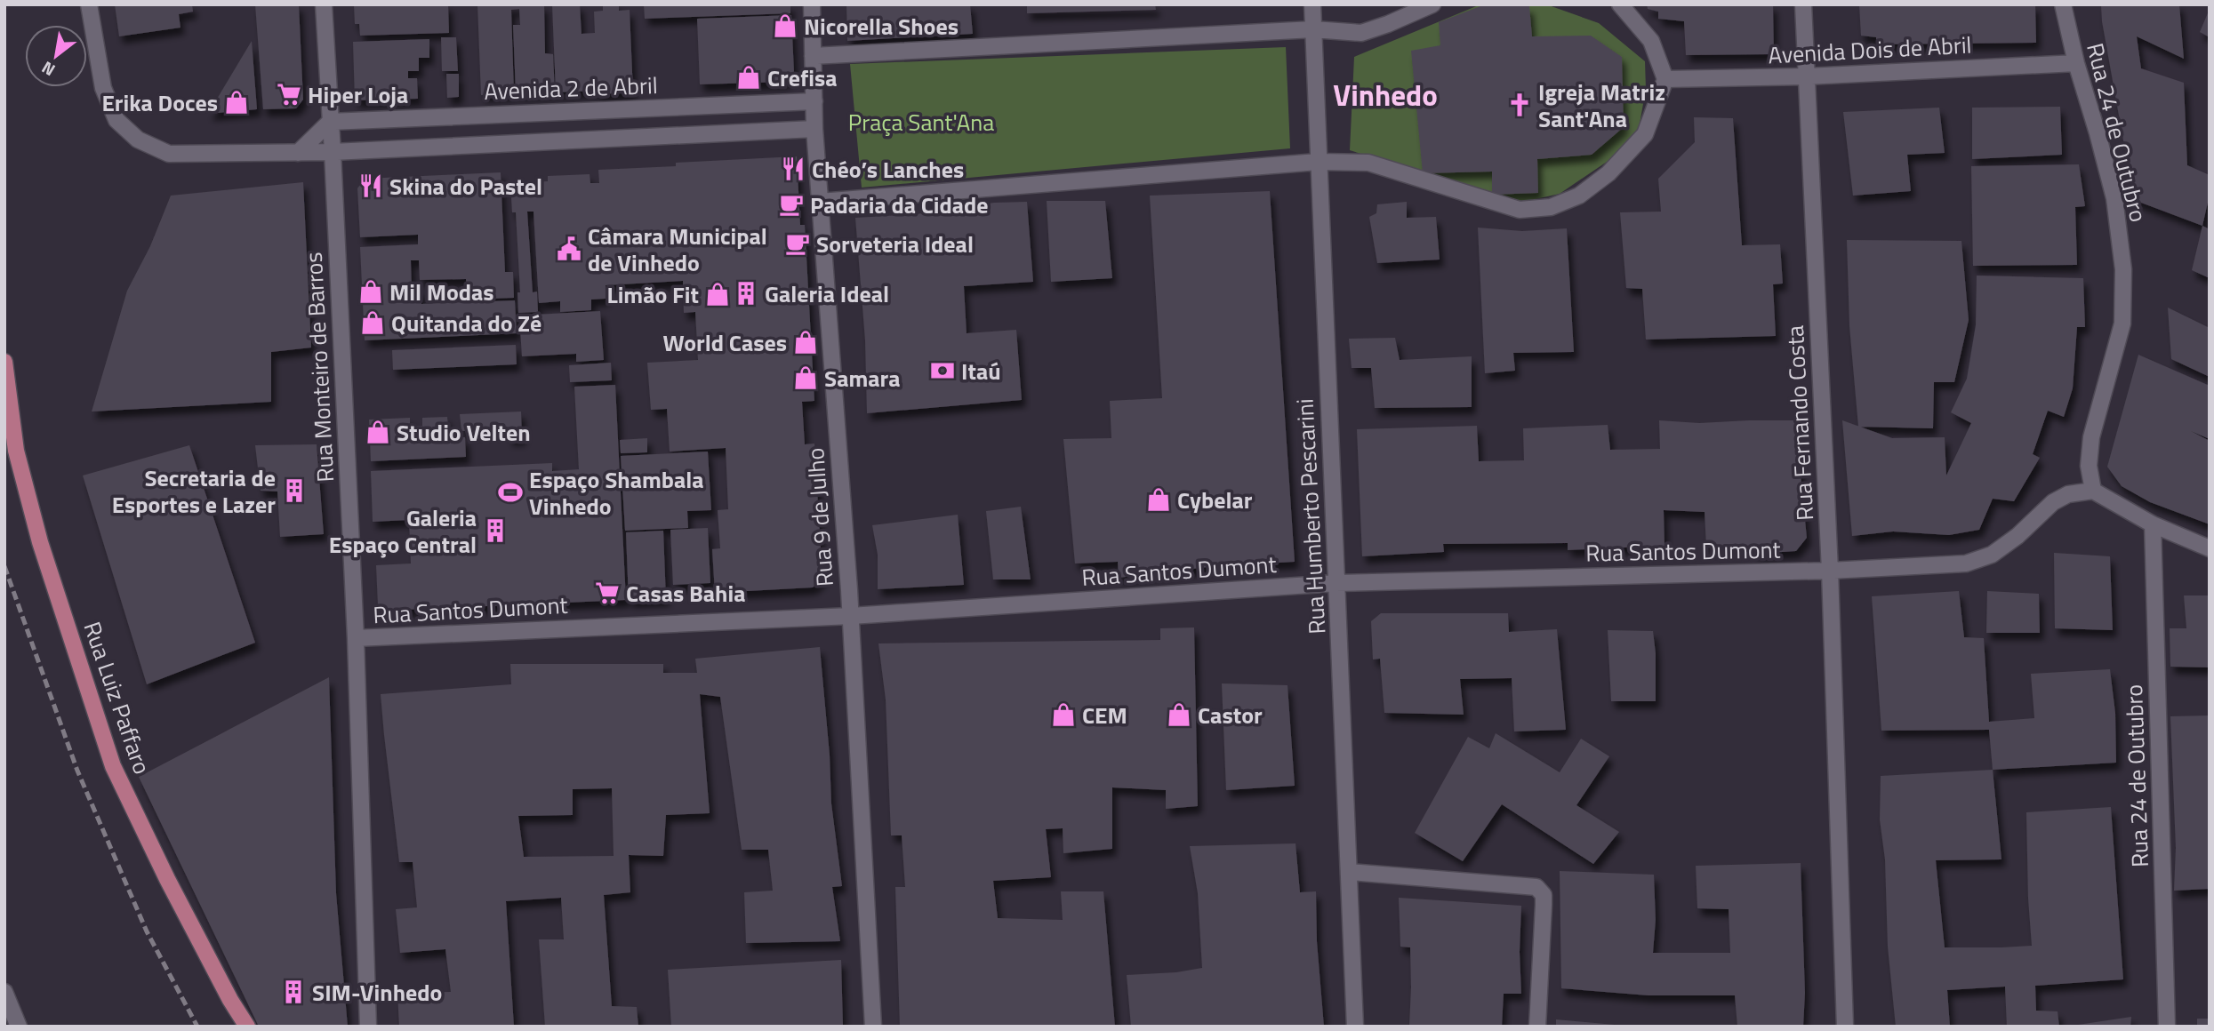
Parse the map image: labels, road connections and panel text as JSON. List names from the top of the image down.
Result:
{
  "streets": {
    "main road": ["Rua Luiz Paffaro"],
    "street": [
      "Avenida Dois de Abril",
      "Avenida 2 de Abril",
      "Rua 24 de Outubro",
      "Rua Monteiro de Barros",
      "Rua Fernando Costa",
      "Rua Humberto Pescarini",
      "Rua 9 de Julho",
      "Rua Santos Dumont"
    ]
  },
  "crossings": [
    ["Avenida Dois de Abril", "Rua 24 de Outubro"],
    ["Avenida Dois de Abril", "Rua Fernando Costa"],
    ["Avenida 2 de Abril", "Rua Monteiro de Barros"],
    ["Avenida 2 de Abril", "Rua 9 de Julho"],
    ["Rua 24 de Outubro", "Rua Santos Dumont"],
    ["Rua Monteiro de Barros", "Rua Santos Dumont"],
    ["Rua Fernando Costa", "Rua Santos Dumont"],
    ["Rua Humberto Pescarini", "Rua Santos Dumont"],
    ["Rua 9 de Julho", "Rua Santos Dumont"]
  ],
  "districts": ["Vinhedo"],
  "parks": ["Praça Sant'Ana"],
  "places": {
    "shop": [
      "Nicorella Shoes",
      "Crefisa",
      "Erika Doces",
      "Mil Modas",
      "Limão Fit",
      "Quitanda do Zé",
      "World Cases",
      "Samara",
      "Studio Velten",
      "Cybelar",
      "CEM",
      "Castor"
    ],
    "supermarket": ["Hiper Loja", "Casas Bahia"],
    "church": ["Igreja Matriz Sant'Ana"],
    "restaurant": ["Chéo’s Lanches", "Skina do Pastel"],
    "cafe": ["Padaria da Cidade", "Sorveteria Ideal"],
    "public building": ["Câmara Municipal de Vinhedo"],
    "building": [
      "Galeria Ideal",
      "Secretaria de Esportes e Lazer",
      "Galeria Espaço Central",
      "SIM-Vinhedo"
    ],
    "bank": ["Itaú"],
    "sports": ["Espaço Shambala Vinhedo"]
  },
  "north": "bottom left"
}
